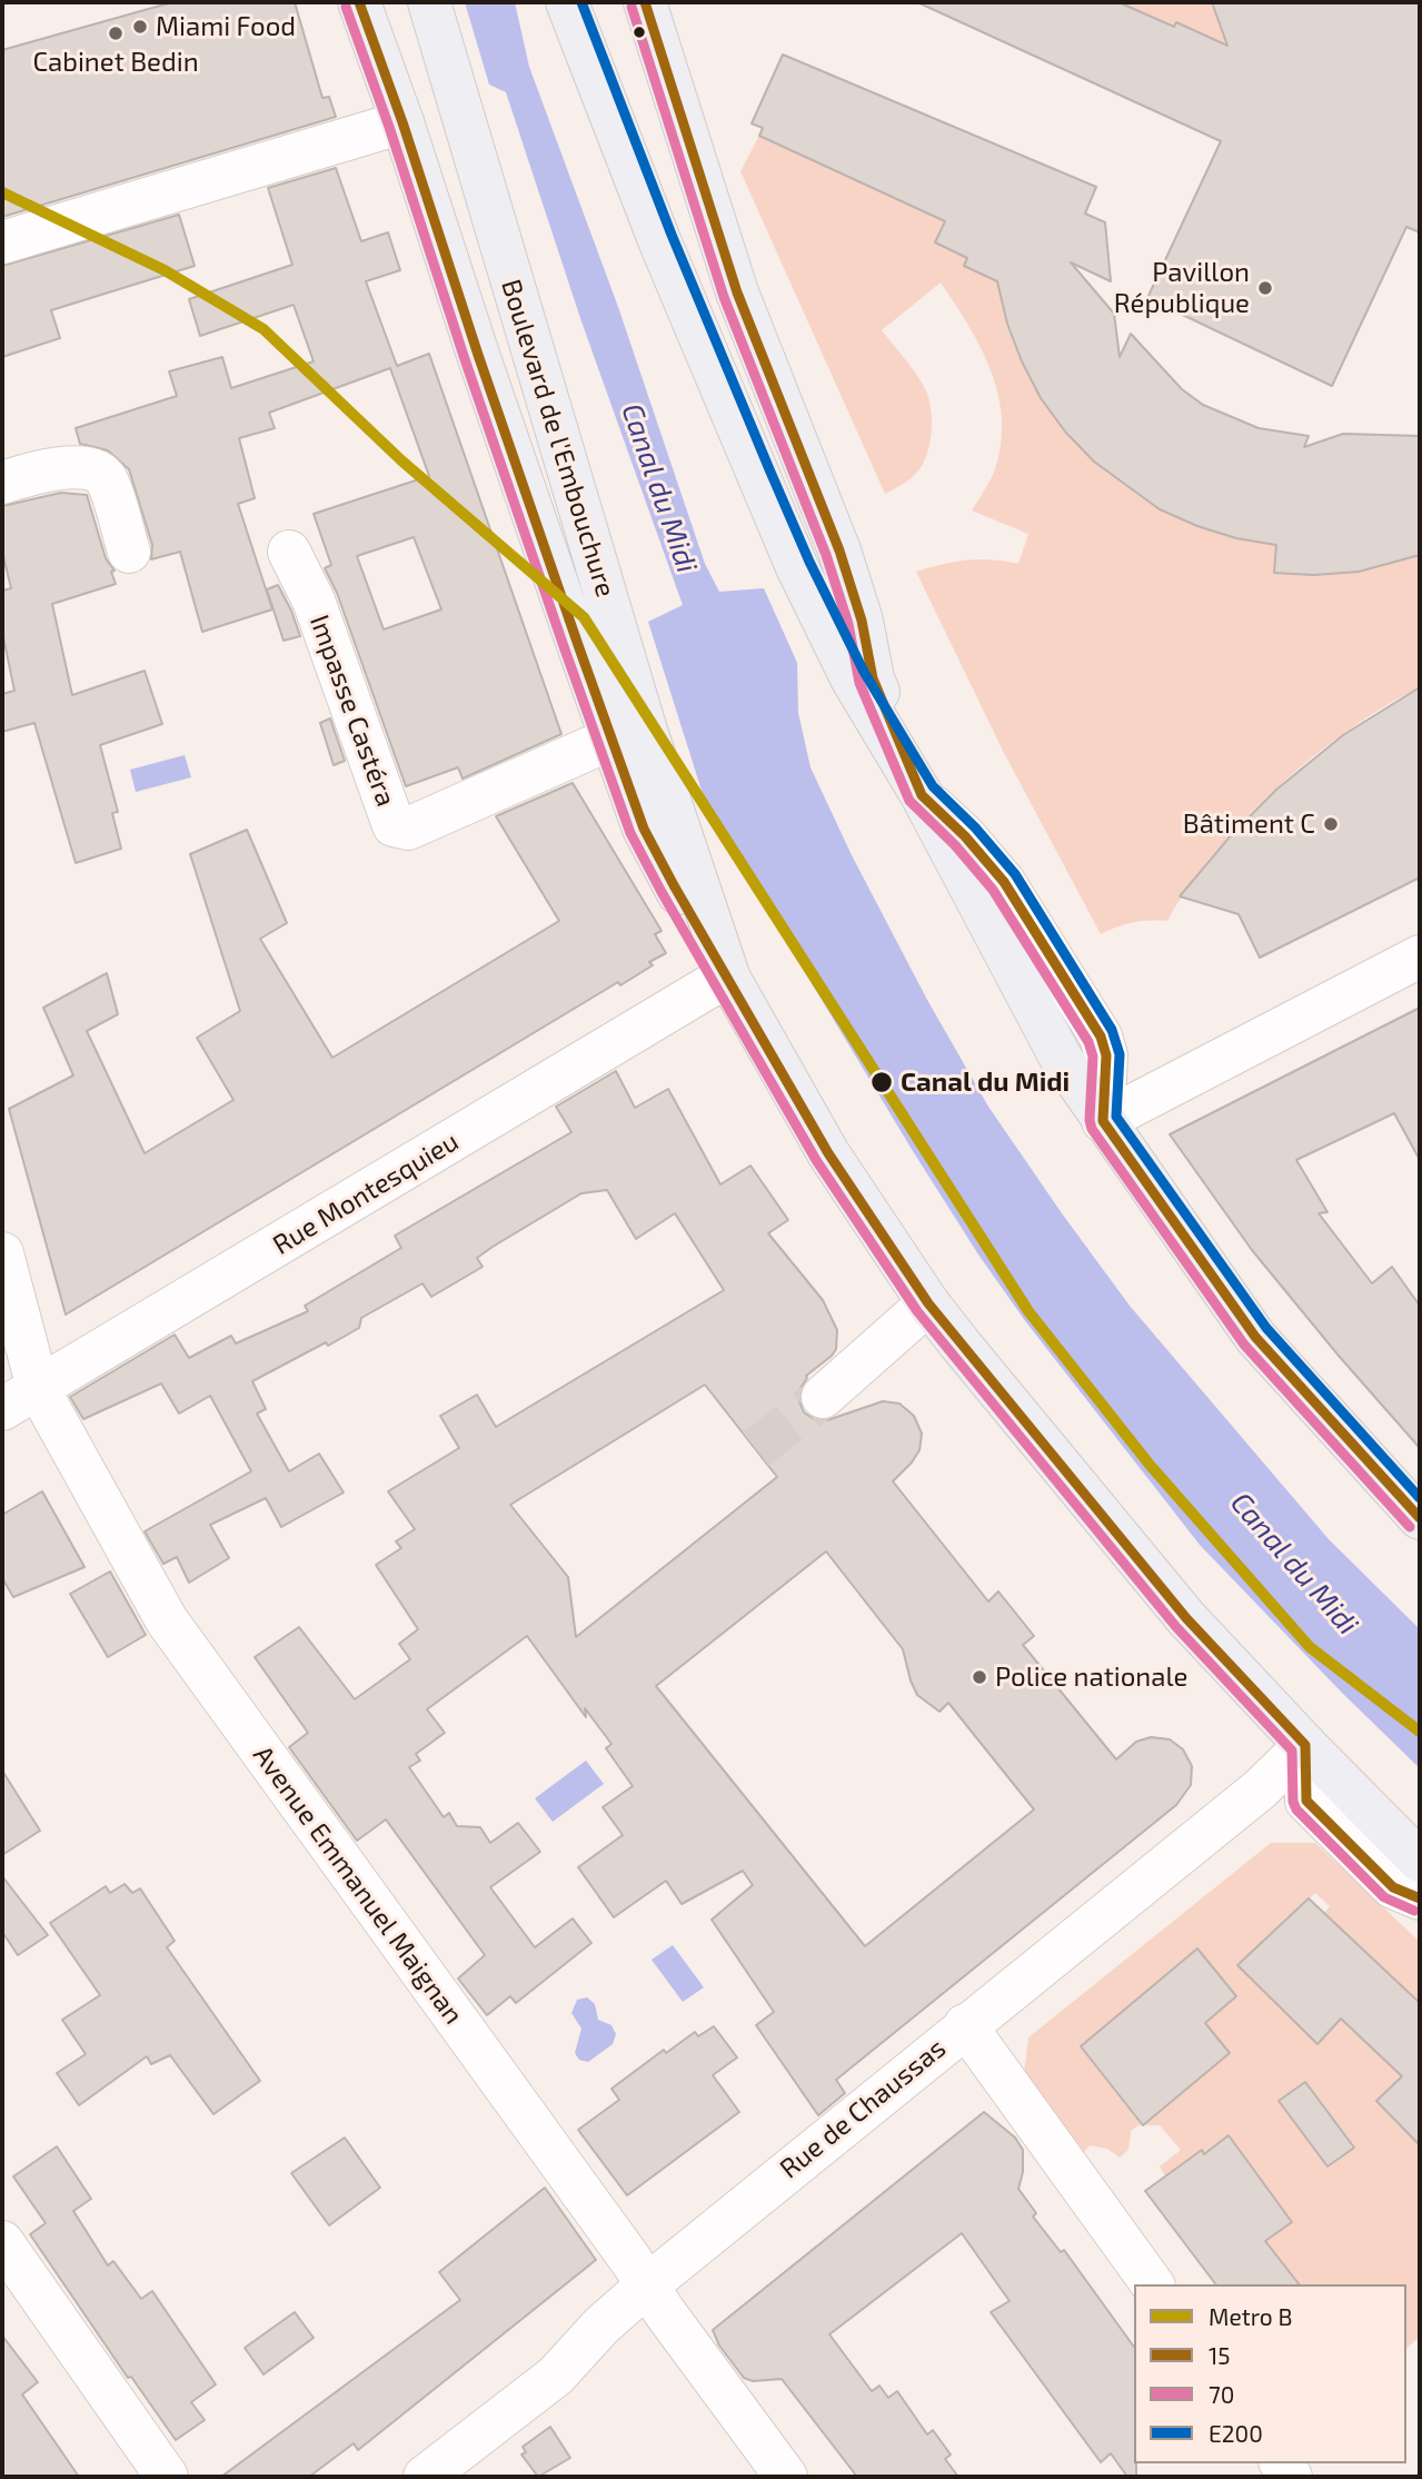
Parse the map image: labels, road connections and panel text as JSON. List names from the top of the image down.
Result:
{
  "streets": {
    "main road": ["Boulevard de l'Embouchure"],
    "street": [
      "Impasse Castéra",
      "Rue Montesquieu",
      "Avenue Emmanuel Maignan",
      "Rue de Chaussas"
    ]
  },
  "crossings": [
    ["Boulevard de l'Embouchure", "Rue Montesquieu"],
    ["Boulevard de l'Embouchure", "Rue de Chaussas"],
    ["Rue Montesquieu", "Avenue Emmanuel Maignan"],
    ["Avenue Emmanuel Maignan", "Rue de Chaussas"]
  ],
  "water": ["Canal du Midi"],
  "places": [
    "Miami Food",
    "Cabinet Bedin",
    "Pavillon République",
    "Bâtiment C",
    "Canal du Midi",
    "Police nationale"
  ],
  "lines": [
    "transit line 15",
    "transit line E200",
    "transit line 70",
    "metro line B"
  ],
  "legend": [
    "Metro B",
    "15",
    "70",
    "E200"
  ]
}
